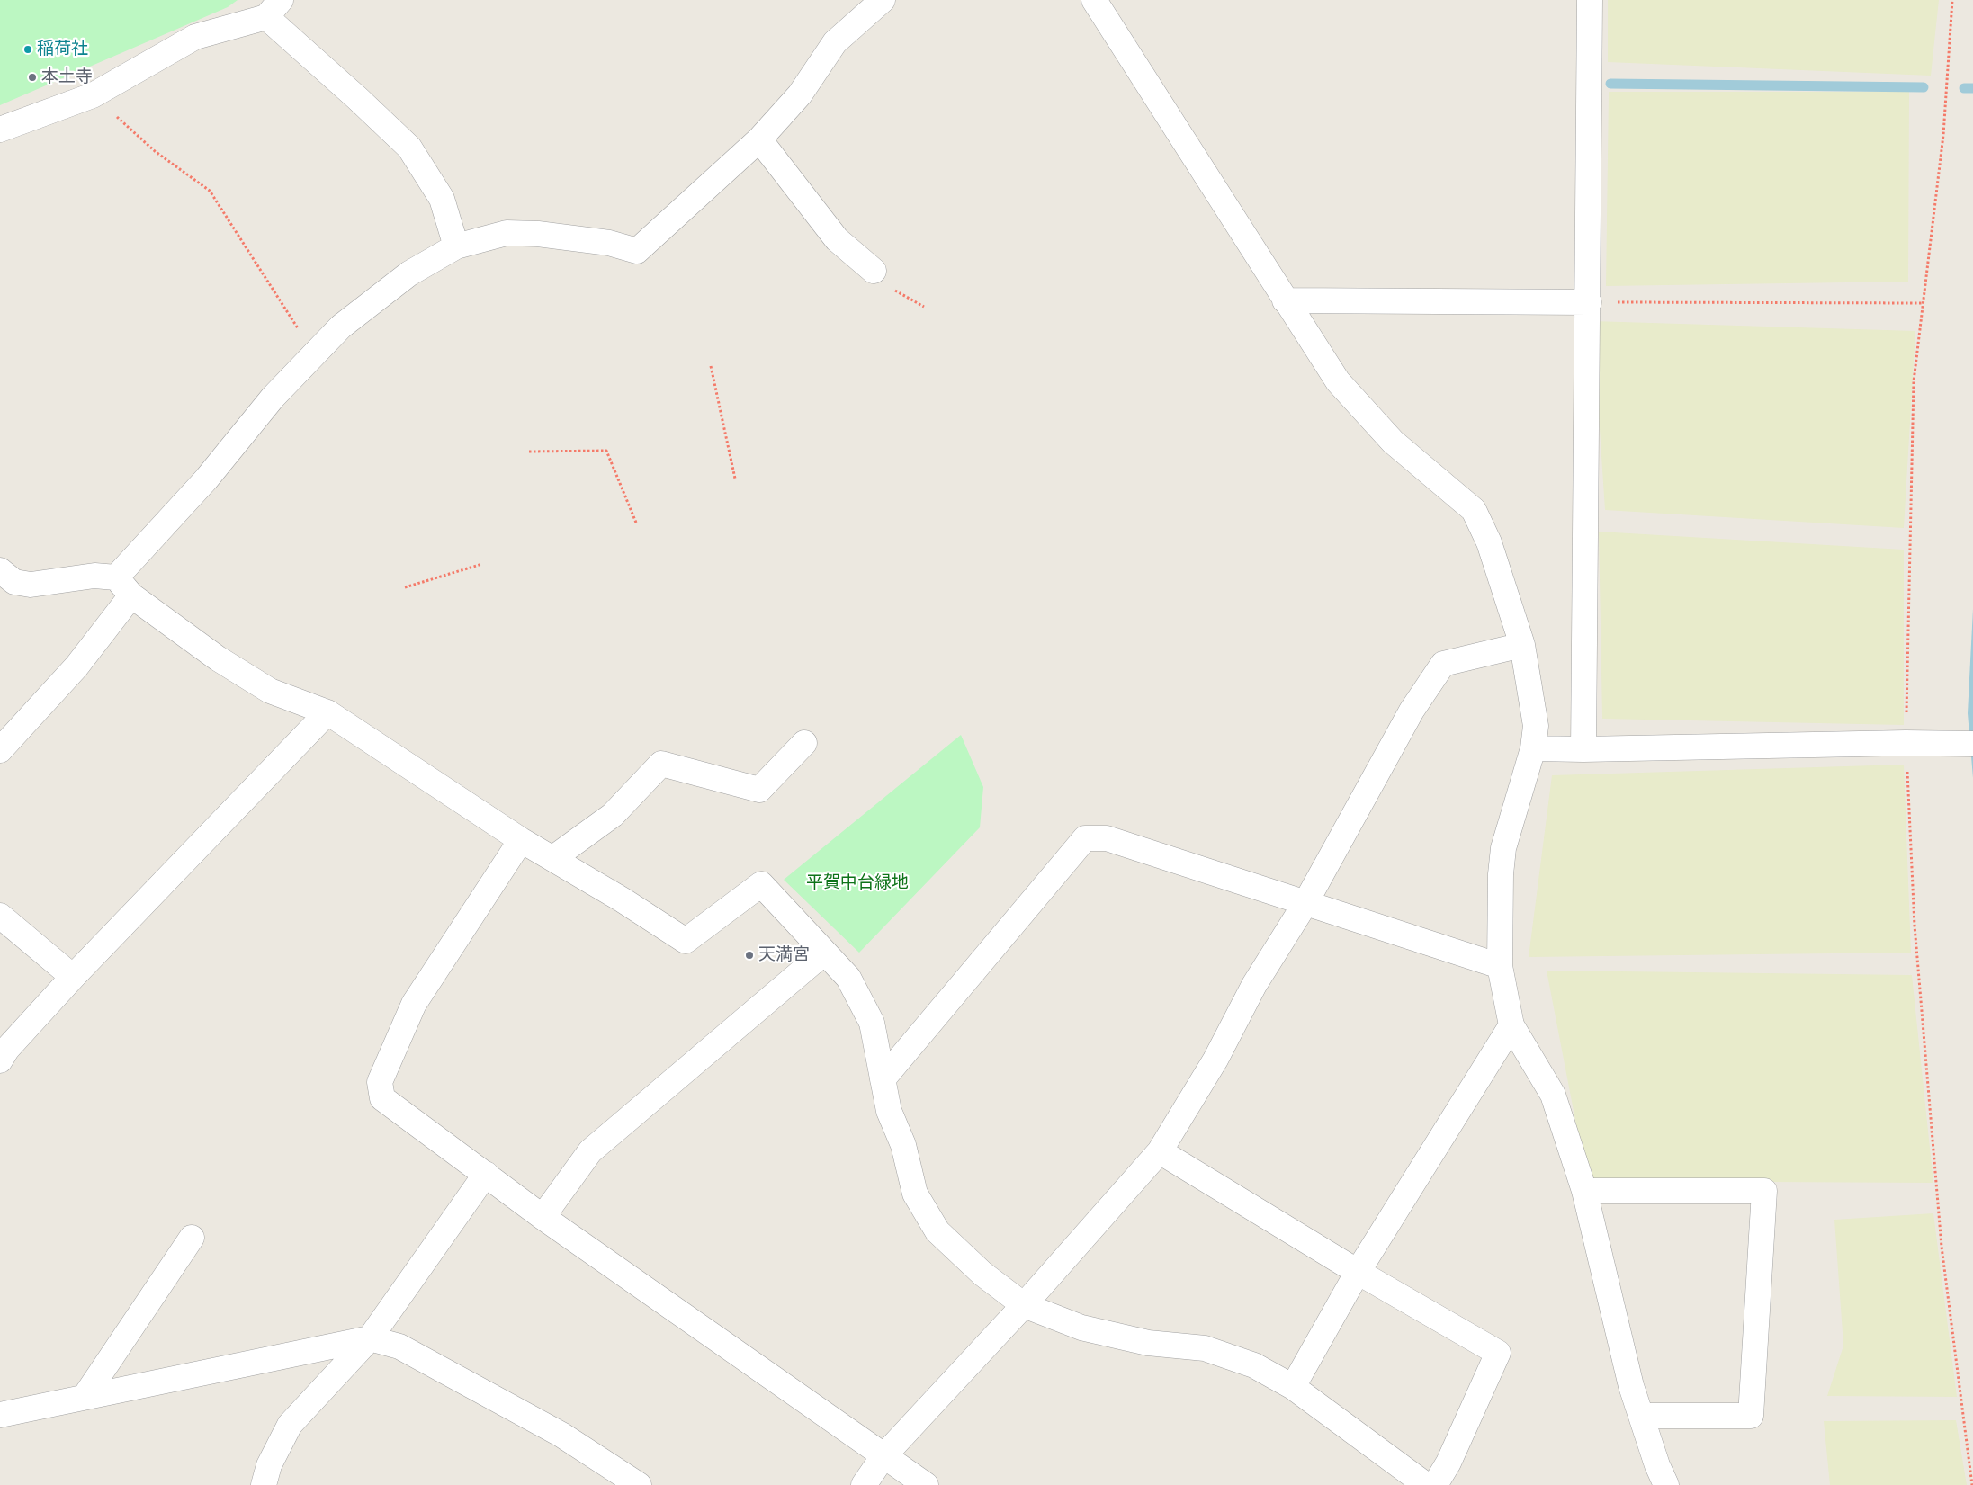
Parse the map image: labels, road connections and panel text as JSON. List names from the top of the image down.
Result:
{
  "parks": ["平賀中台緑地"],
  "places": ["稲荷社", "本土寺", "天満宮"]
}
